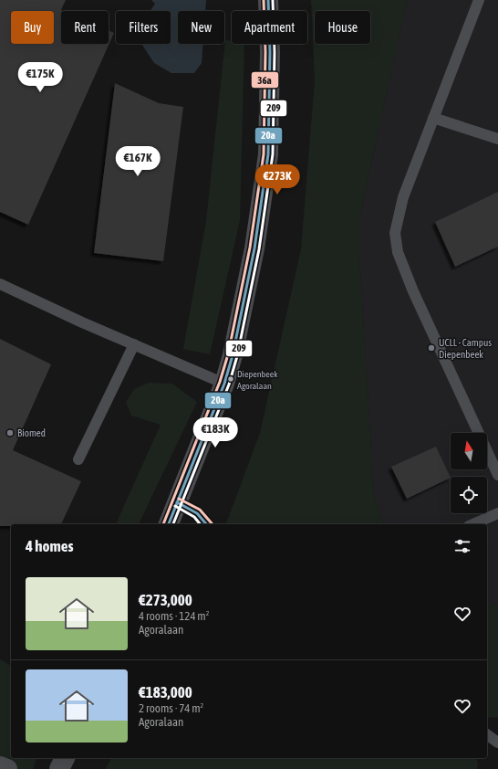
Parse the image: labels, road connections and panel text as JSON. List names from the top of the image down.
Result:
{
  "places": ["UCLL - Campus Diepenbeek", "Diepenbeek Agoralaan", "Biomed"],
  "lines": ["transit line 20a", "transit line 209", "transit line 36a"],
  "north": "top",
  "page": {
    "chip": [
      "Buy",
      "Rent",
      "Filters",
      "New",
      "Apartment",
      "House"
    ],
    "price": [
      "€175K",
      "€167K",
      "€273K",
      "€183K"
    ],
    "heading": "4 homes",
    "list": [
      {
        "name": "€273,000",
        "note": "4 rooms · 124 m² · Agoralaan"
      },
      {
        "name": "€183,000",
        "note": "2 rooms · 74 m² · Agoralaan"
      }
    ]
  }
}
